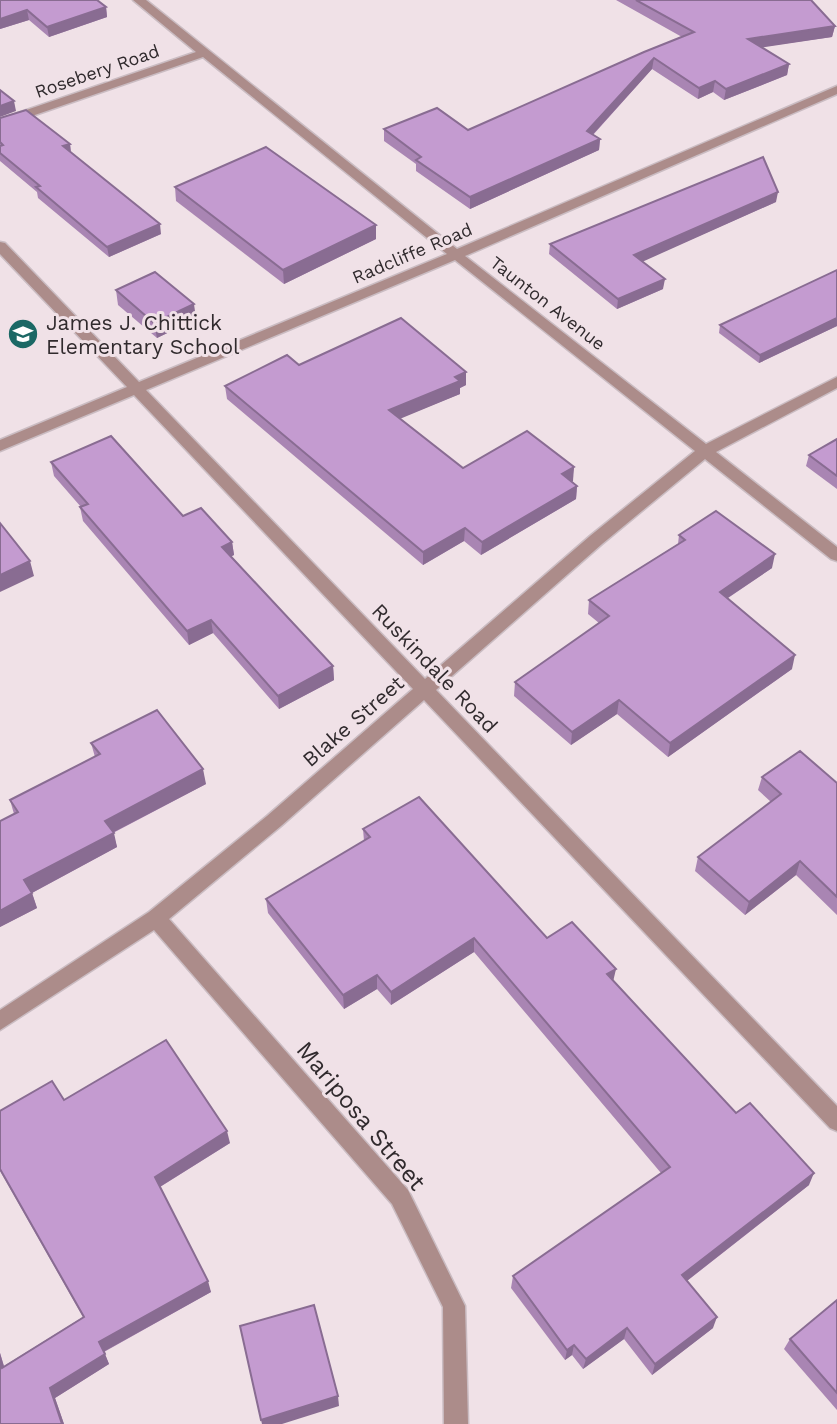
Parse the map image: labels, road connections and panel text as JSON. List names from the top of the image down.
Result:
{
  "streets": {
    "street": [
      "Rosebery Road",
      "Radcliffe Road",
      "Taunton Avenue",
      "Ruskindale Road",
      "Blake Street",
      "Mariposa Street"
    ]
  },
  "crossings": [
    ["Rosebery Road", "Taunton Avenue"],
    ["Radcliffe Road", "Taunton Avenue"],
    ["Radcliffe Road", "Ruskindale Road"],
    ["Taunton Avenue", "Blake Street"],
    ["Ruskindale Road", "Blake Street"],
    ["Blake Street", "Mariposa Street"]
  ],
  "places": {
    "school or university": ["James J. Chittick Elementary School"]
  }
}
